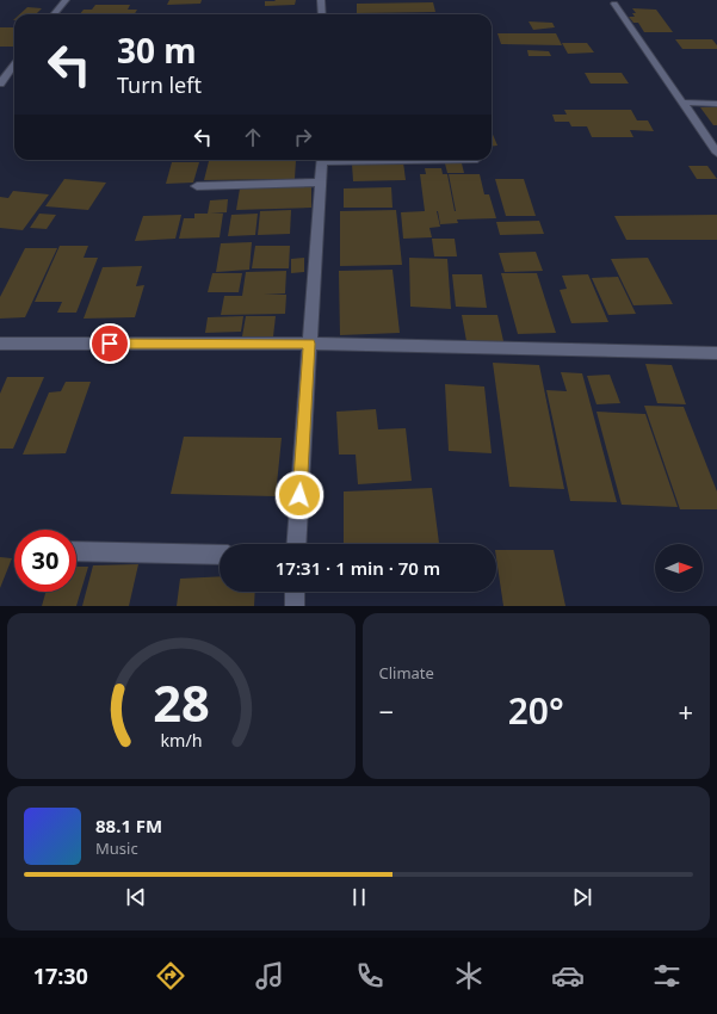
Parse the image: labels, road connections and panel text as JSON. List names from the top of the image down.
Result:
{
  "north": "right",
  "page": {
    "turn": ["30 m", "Turn left"],
    "limit": "30",
    "trip": "17:31 · 1 min · 70 m",
    "tile": "Climate",
    "heat": ["−", "20°", "+"],
    "song": ["88.1 FM", "Music"],
    "tabs": "17:30",
    "gauge": ["28", "km/h"]
  }
}
